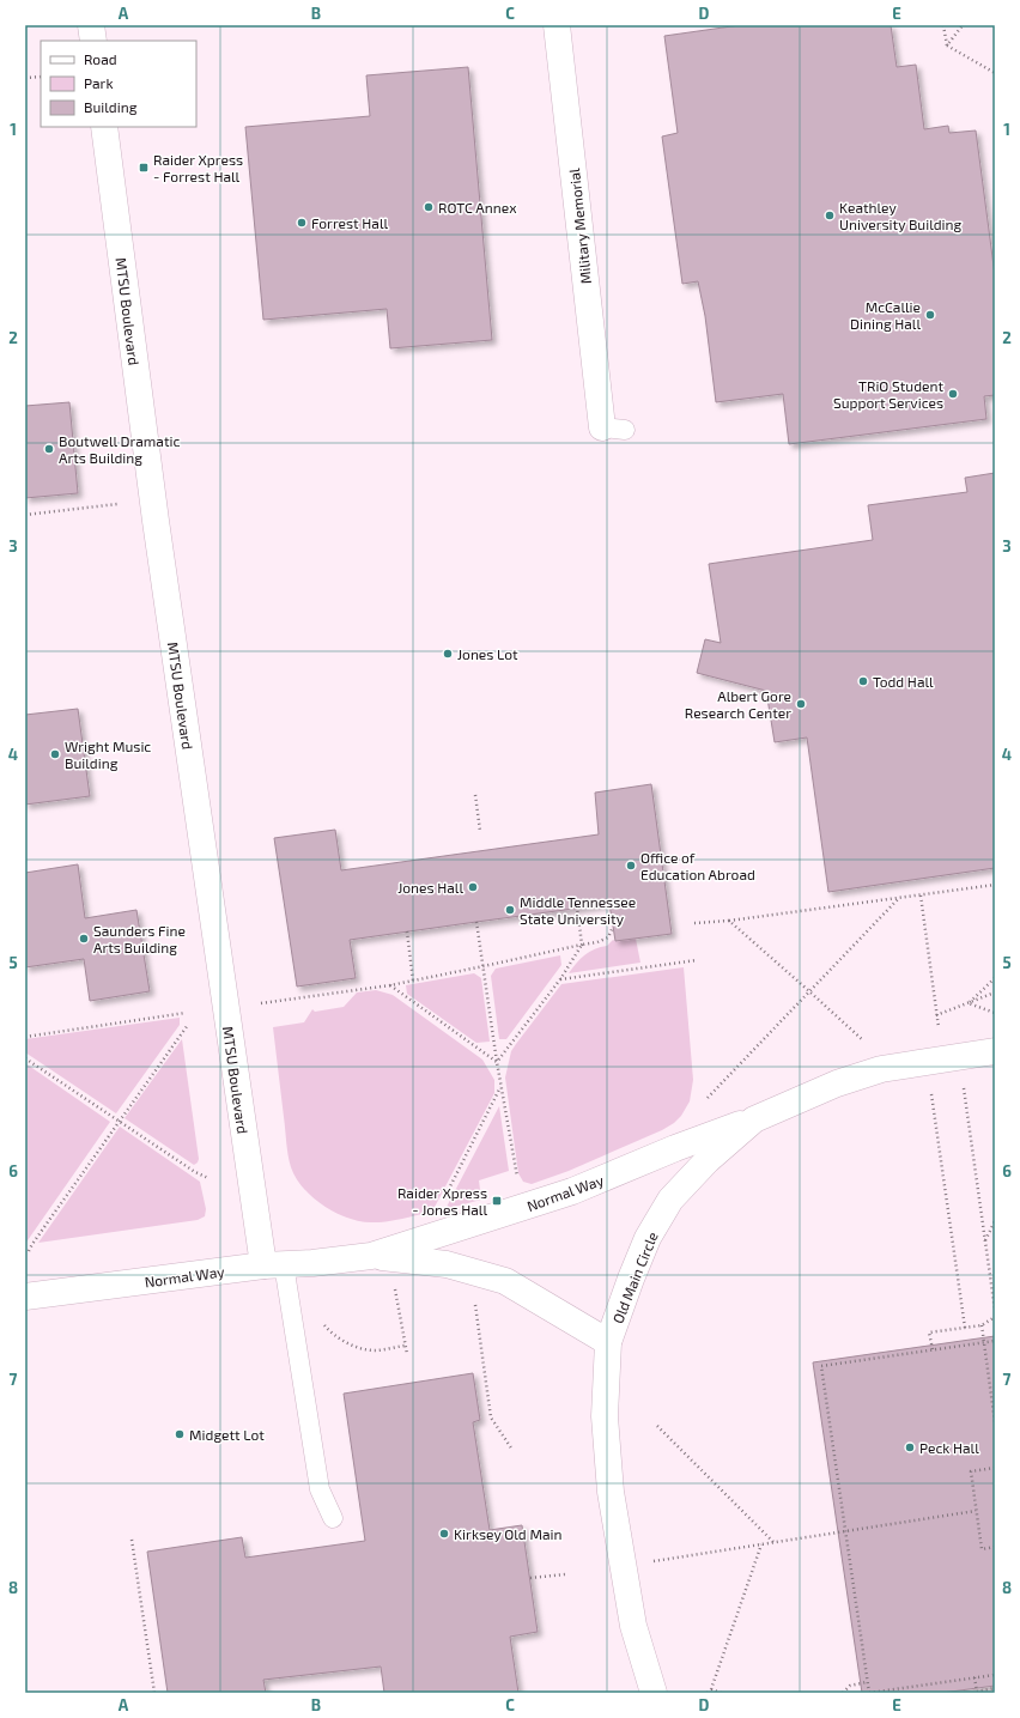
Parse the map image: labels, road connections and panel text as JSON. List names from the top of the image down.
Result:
{
  "streets": {
    "street": [
      "Military Memorial",
      "MTSU Boulevard",
      "Normal Way",
      "Old Main Circle"
    ]
  },
  "crossings": [
    ["MTSU Boulevard", "Normal Way"],
    ["Normal Way", "Old Main Circle"]
  ],
  "places": {
    "transit": ["Raider Xpress - Forrest Hall", "Raider Xpress - Jones Hall"],
    "other": [
      "ROTC Annex",
      "Keathley University Building",
      "Forrest Hall",
      "McCallie Dining Hall",
      "TRiO Student Support Services",
      "Boutwell Dramatic Arts Building",
      "Jones Lot",
      "Todd Hall",
      "Albert Gore Research Center",
      "Wright Music Building",
      "Office of Education Abroad",
      "Jones Hall",
      "Middle Tennessee State University",
      "Saunders Fine Arts Building",
      "Midgett Lot",
      "Peck Hall",
      "Kirksey Old Main"
    ]
  },
  "legend": ["Road", "Park", "Building"],
  "grid": {
    "columns": [
      "A",
      "B",
      "C",
      "D",
      "E"
    ],
    "rows": [
      "1",
      "2",
      "3",
      "4",
      "5",
      "6",
      "7",
      "8"
    ]
  }
}
